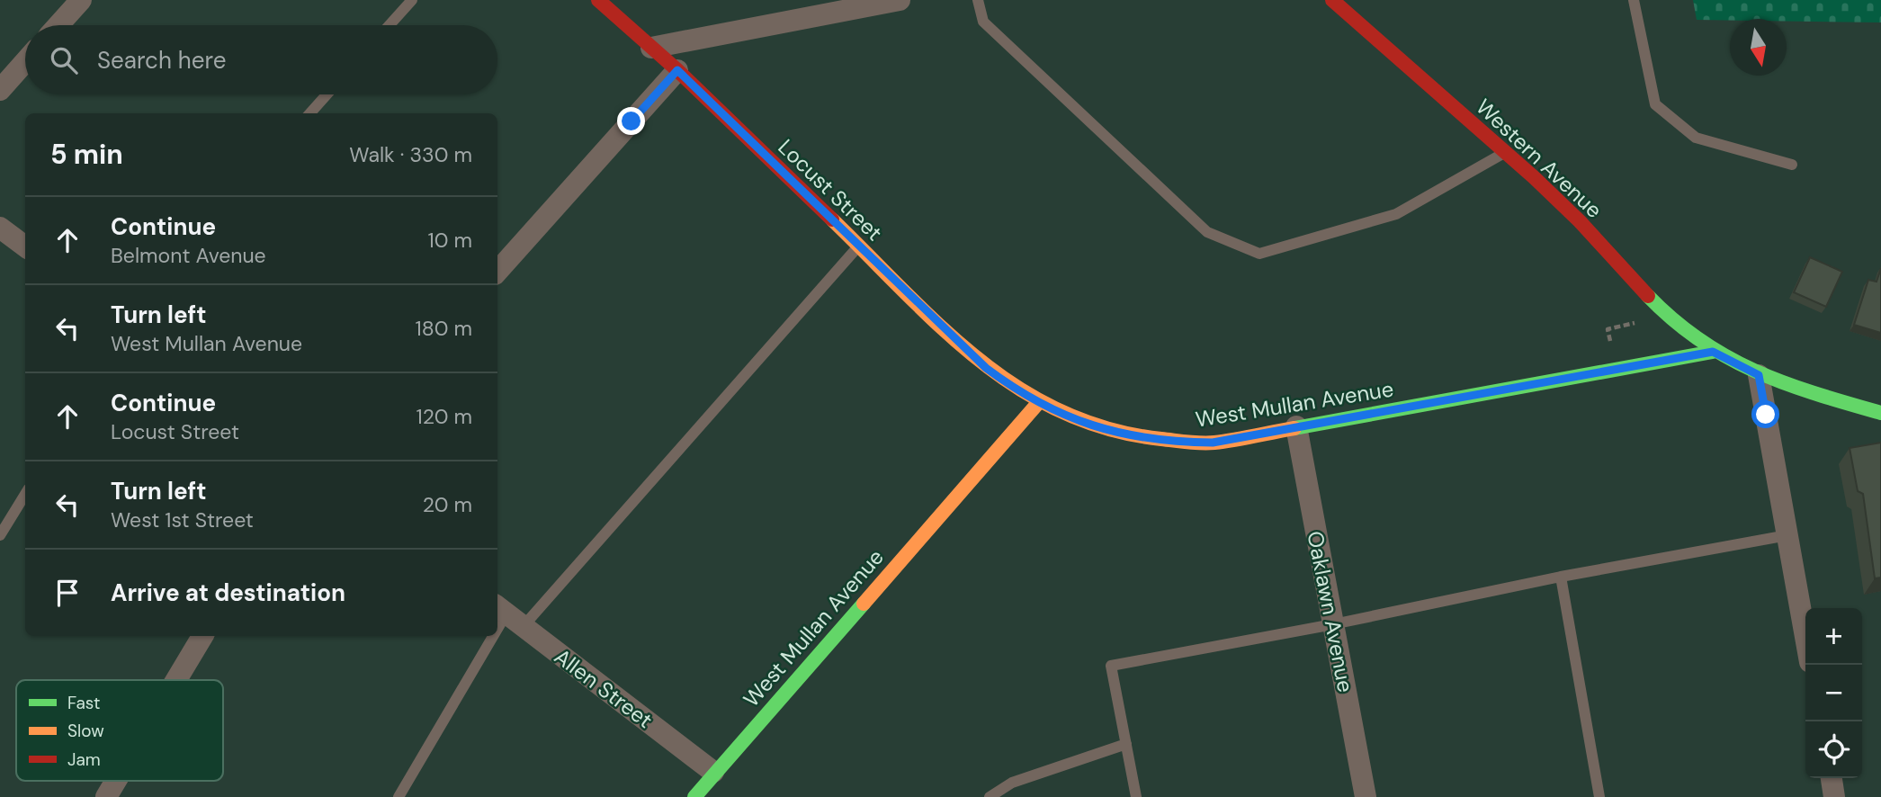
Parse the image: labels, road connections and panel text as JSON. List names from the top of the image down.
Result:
{
  "streets": {
    "street": [
      "Western Avenue",
      "Locust Street",
      "West Mullan Avenue",
      "Oaklawn Avenue",
      "Allen Street"
    ]
  },
  "crossings": [
    ["Western Avenue", "West Mullan Avenue"],
    ["Locust Street", "West Mullan Avenue"],
    ["West Mullan Avenue", "Oaklawn Avenue"],
    ["West Mullan Avenue", "Allen Street"]
  ],
  "legend": ["Fast", "Slow", "Jam"],
  "north": "bottom",
  "page": {
    "search": "Search here",
    "heading": ["5 min", "Walk · 330 m"],
    "list": [
      ["Continue", "Belmont Avenue", "10 m"],
      ["Turn left", "West Mullan Avenue", "180 m"],
      ["Continue", "Locust Street", "120 m"],
      ["Turn left", "West 1st Street", "20 m"],
      "Arrive at destination"
    ],
    "map_buttons": ["+", "−"]
  }
}
